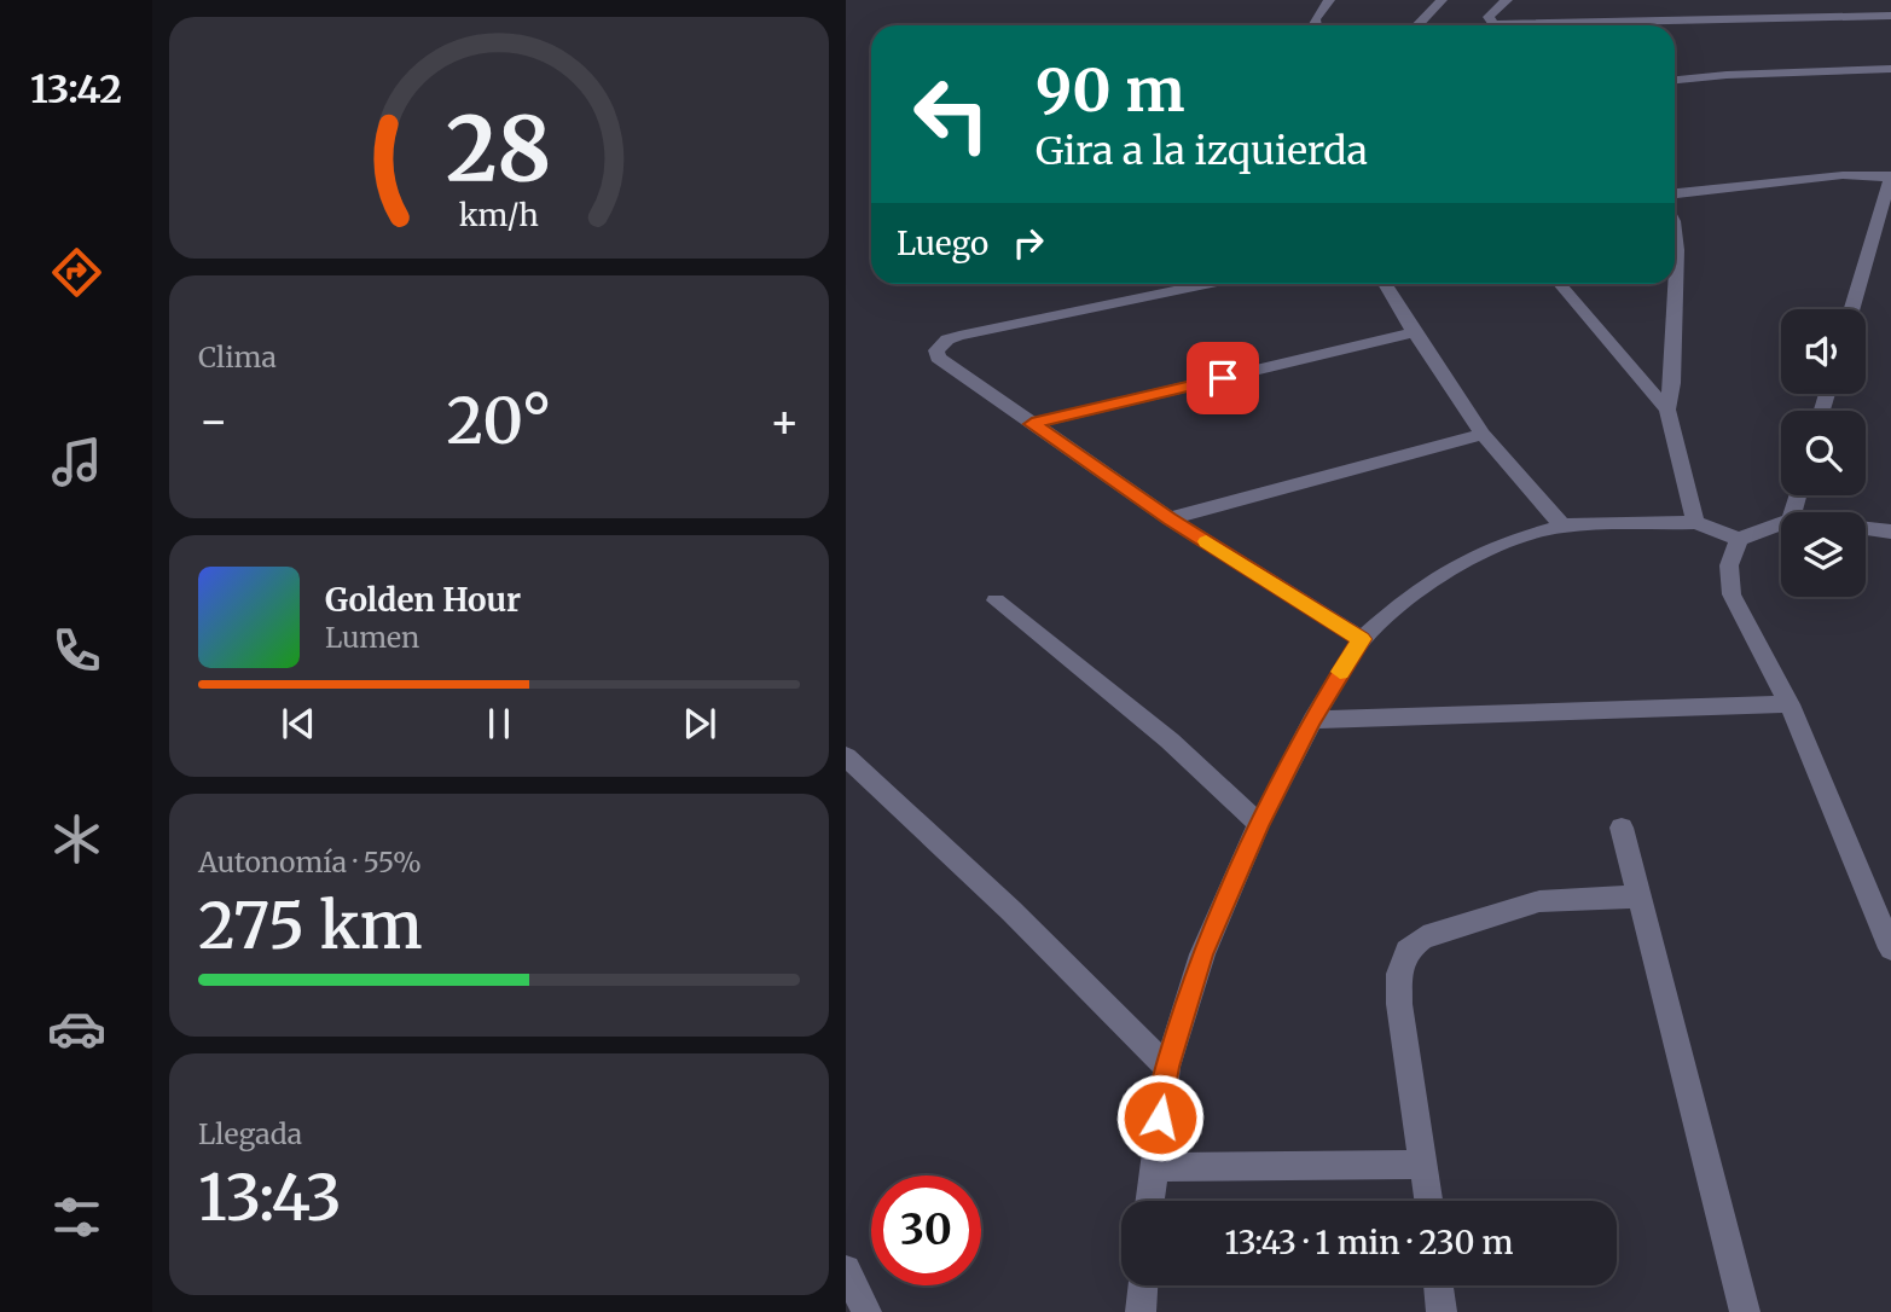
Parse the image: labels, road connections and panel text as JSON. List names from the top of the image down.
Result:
{
  "page": {
    "tabs": "13:42",
    "turn": ["90 m", "Gira a la izquierda"],
    "then": "Luego",
    "tile": [
      "Clima",
      ["Autonomía · 55%", "275 km"],
      ["Llegada", "13:43"]
    ],
    "heat": ["−", "20°", "+"],
    "song": ["Golden Hour", "Lumen"],
    "limit": "30",
    "trip": "13:43 · 1 min · 230 m",
    "gauge": ["28", "km/h"]
  }
}
